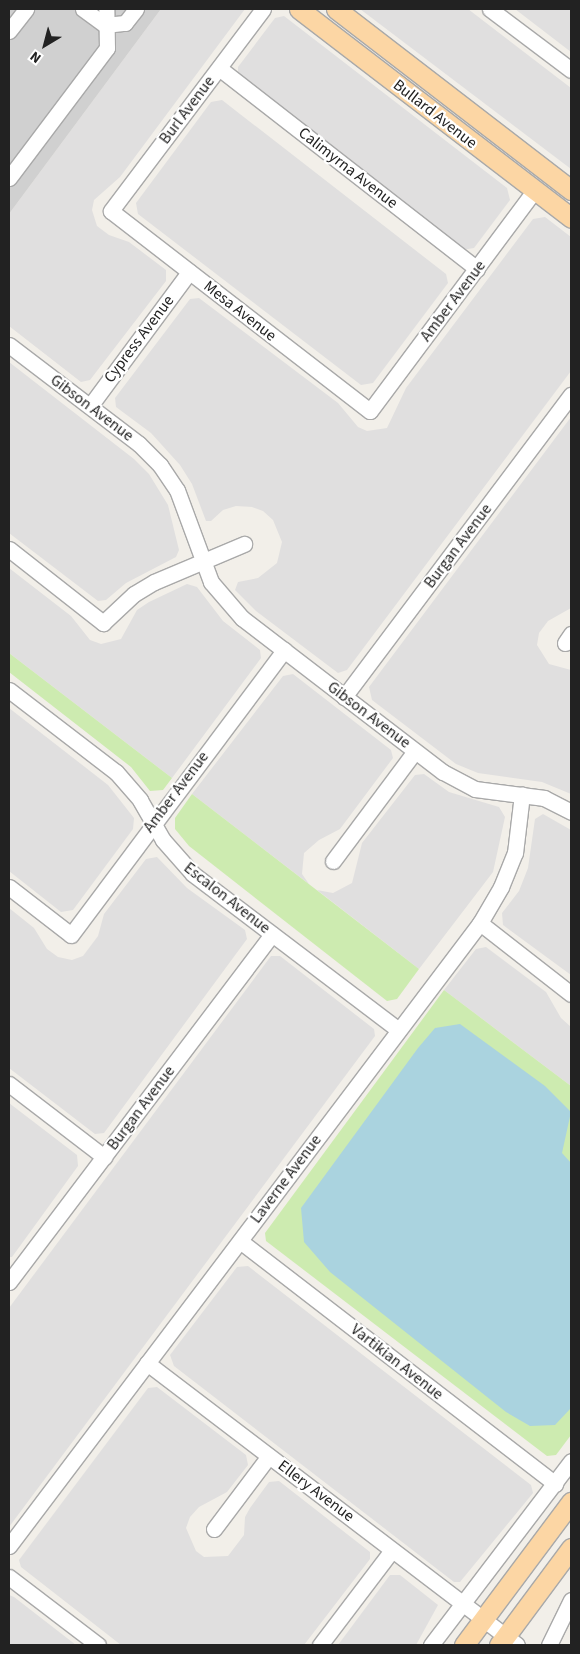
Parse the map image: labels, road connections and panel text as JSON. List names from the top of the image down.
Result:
{
  "streets": {
    "main road": ["Bullard Avenue"],
    "street": [
      "Burl Avenue",
      "Calimyrna Avenue",
      "Amber Avenue",
      "Mesa Avenue",
      "Cypress Avenue",
      "Gibson Avenue",
      "Burgan Avenue",
      "Escalon Avenue",
      "Laverne Avenue",
      "Vartikian Avenue",
      "Ellery Avenue"
    ]
  },
  "crossings": [
    ["Burl Avenue", "Calimyrna Avenue"],
    ["Burl Avenue", "Mesa Avenue"],
    ["Bullard Avenue", "Amber Avenue"],
    ["Calimyrna Avenue", "Amber Avenue"],
    ["Amber Avenue", "Mesa Avenue"],
    ["Amber Avenue", "Gibson Avenue"],
    ["Amber Avenue", "Escalon Avenue"],
    ["Mesa Avenue", "Cypress Avenue"],
    ["Cypress Avenue", "Gibson Avenue"],
    ["Gibson Avenue", "Burgan Avenue"],
    ["Gibson Avenue", "Laverne Avenue"],
    ["Burgan Avenue", "Escalon Avenue"],
    ["Escalon Avenue", "Laverne Avenue"],
    ["Laverne Avenue", "Vartikian Avenue"],
    ["Laverne Avenue", "Ellery Avenue"]
  ],
  "north": "bottom left"
}
